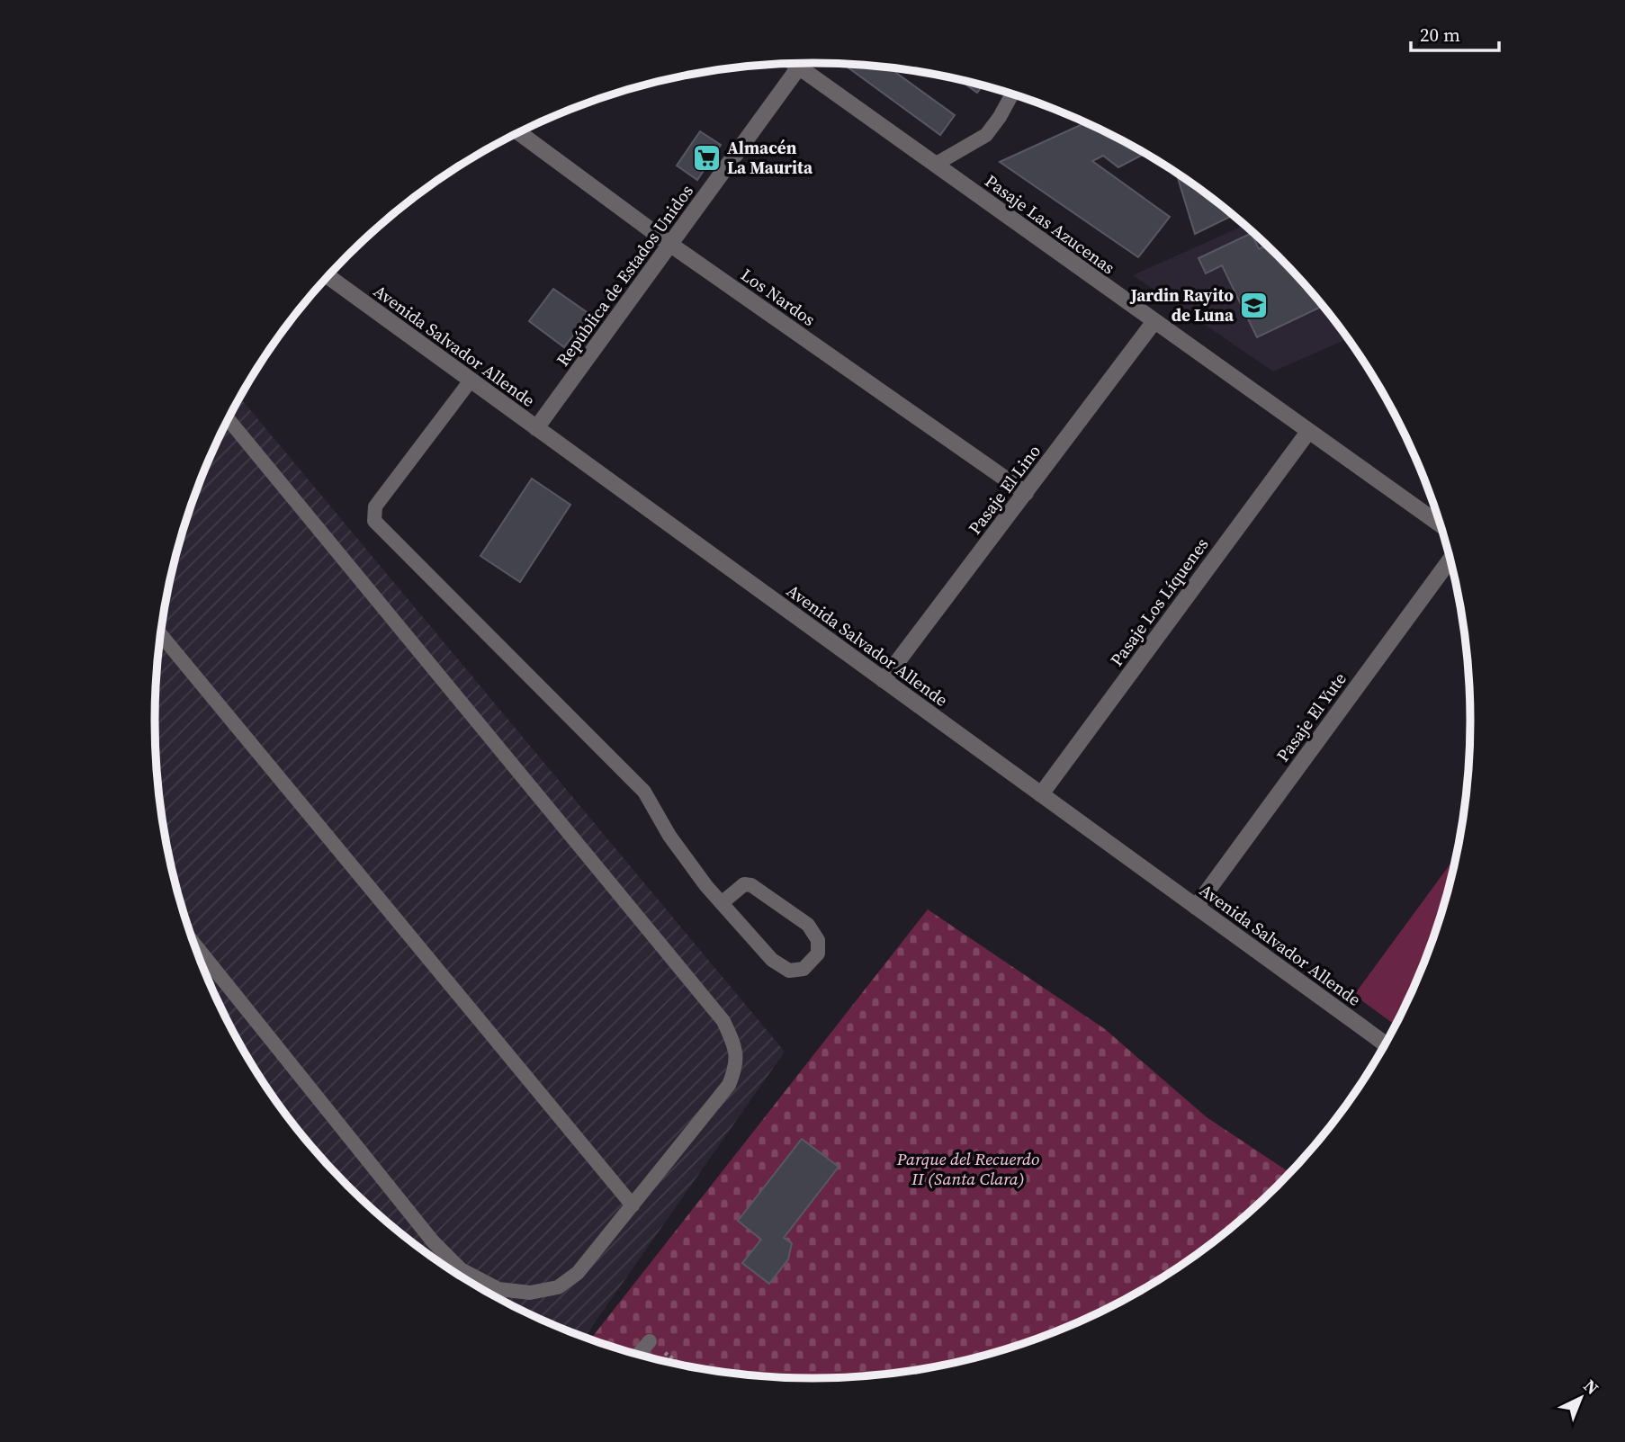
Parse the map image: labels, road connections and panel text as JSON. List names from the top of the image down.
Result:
{
  "streets": {
    "street": [
      "Pasaje Las Azucenas",
      "República de Estados Unidos",
      "Los Nardos",
      "Avenida Salvador Allende",
      "Pasaje El Lino",
      "Pasaje Los Líquenes",
      "Pasaje El Yute"
    ]
  },
  "crossings": [
    ["Pasaje Las Azucenas", "República de Estados Unidos"],
    ["Pasaje Las Azucenas", "Pasaje El Lino"],
    ["Pasaje Las Azucenas", "Pasaje Los Líquenes"],
    ["República de Estados Unidos", "Los Nardos"],
    ["República de Estados Unidos", "Avenida Salvador Allende"],
    ["Los Nardos", "Pasaje El Lino"],
    ["Avenida Salvador Allende", "Pasaje El Lino"],
    ["Avenida Salvador Allende", "Pasaje Los Líquenes"],
    ["Avenida Salvador Allende", "Pasaje El Yute"]
  ],
  "parks": ["Parque del Recuerdo II (Santa Clara)"],
  "places": {
    "supermarket": ["Almacén La Maurita"],
    "school or university": ["Jardin Rayito de Luna"]
  },
  "scale_bar": "20 m",
  "north": "top right"
}
